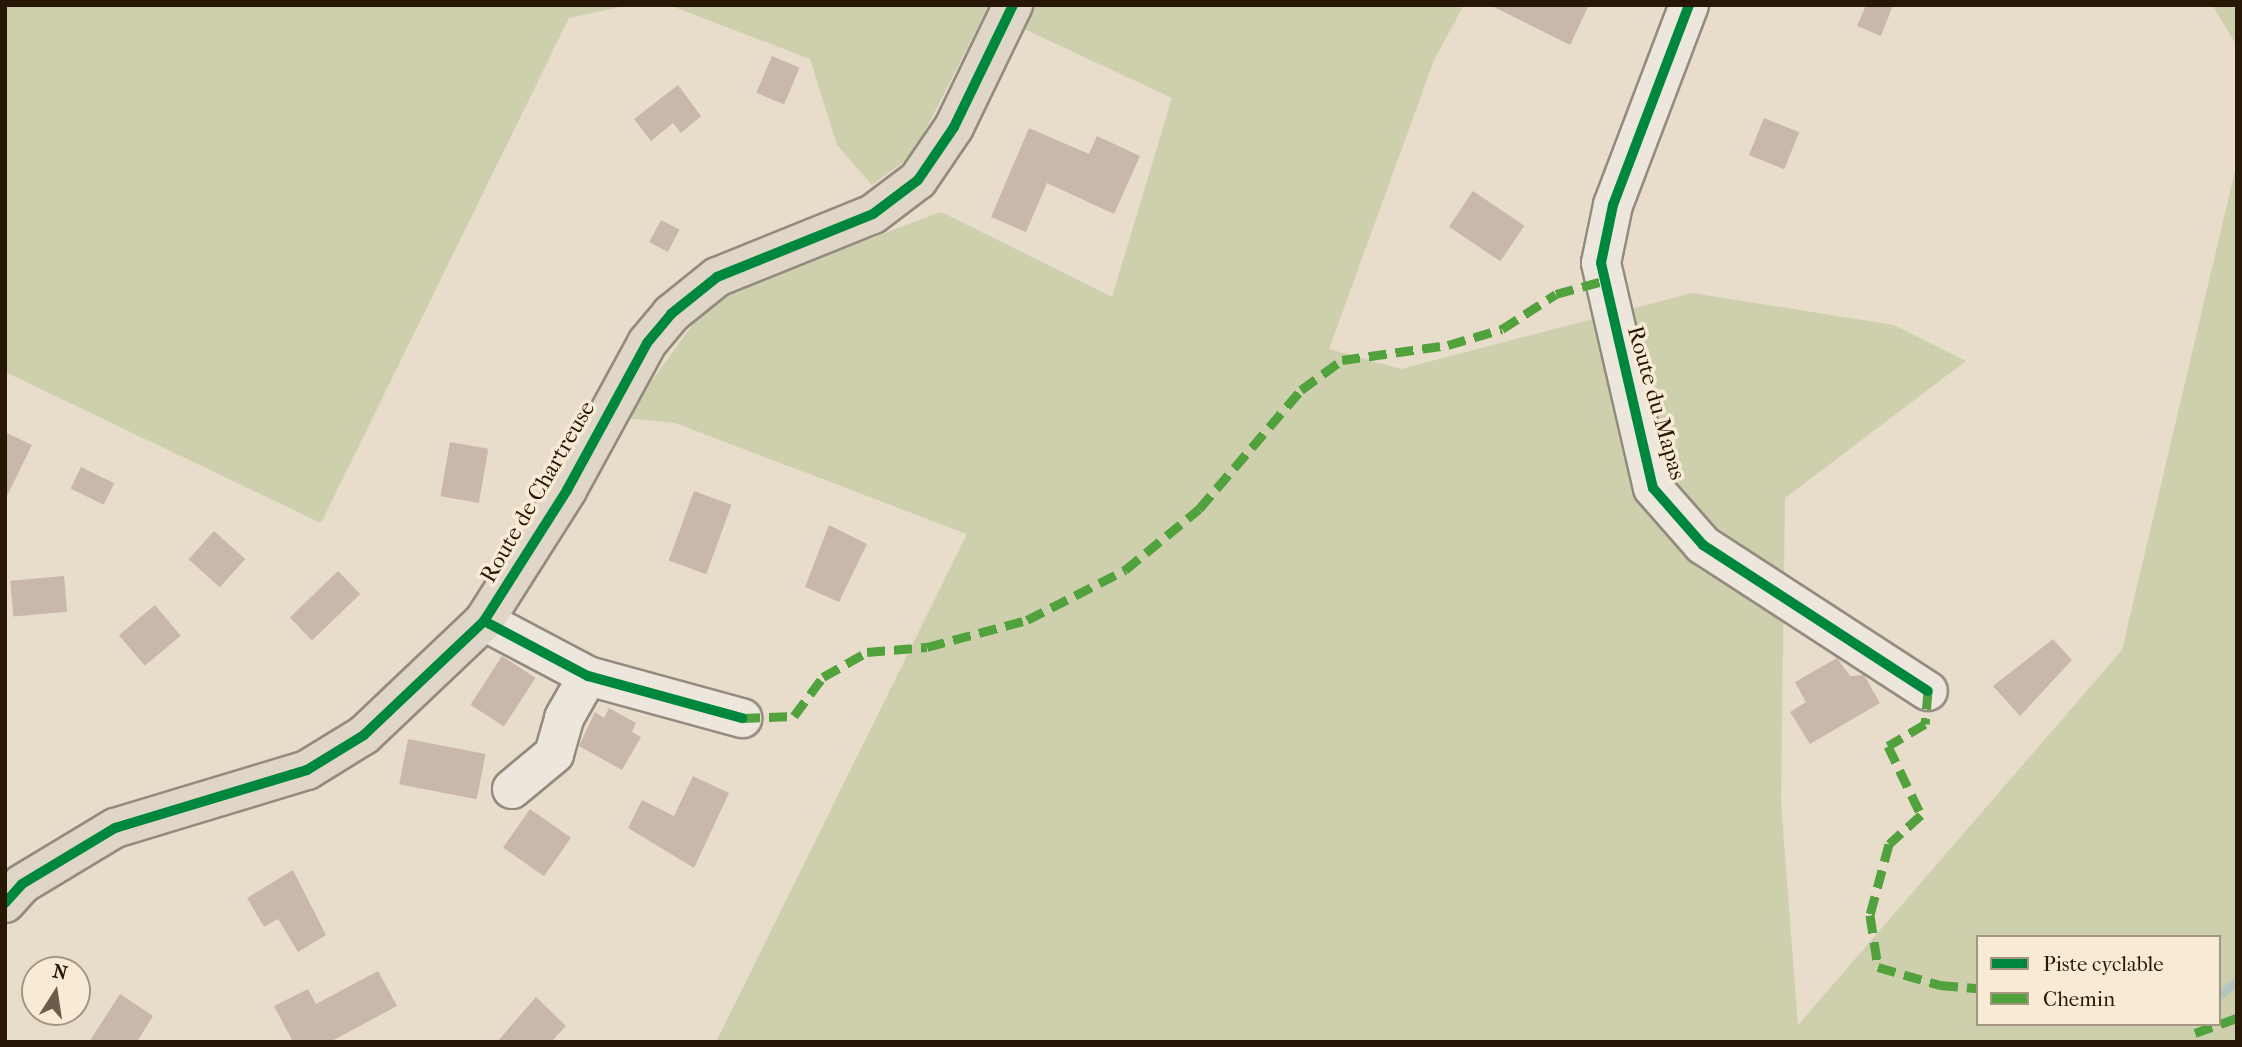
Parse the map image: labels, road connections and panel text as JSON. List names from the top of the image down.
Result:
{
  "streets": {
    "main road": ["Route de Chartreuse"],
    "street": ["Route du Mapas"]
  },
  "legend": ["Piste cyclable", "Chemin"],
  "north": "top"
}
